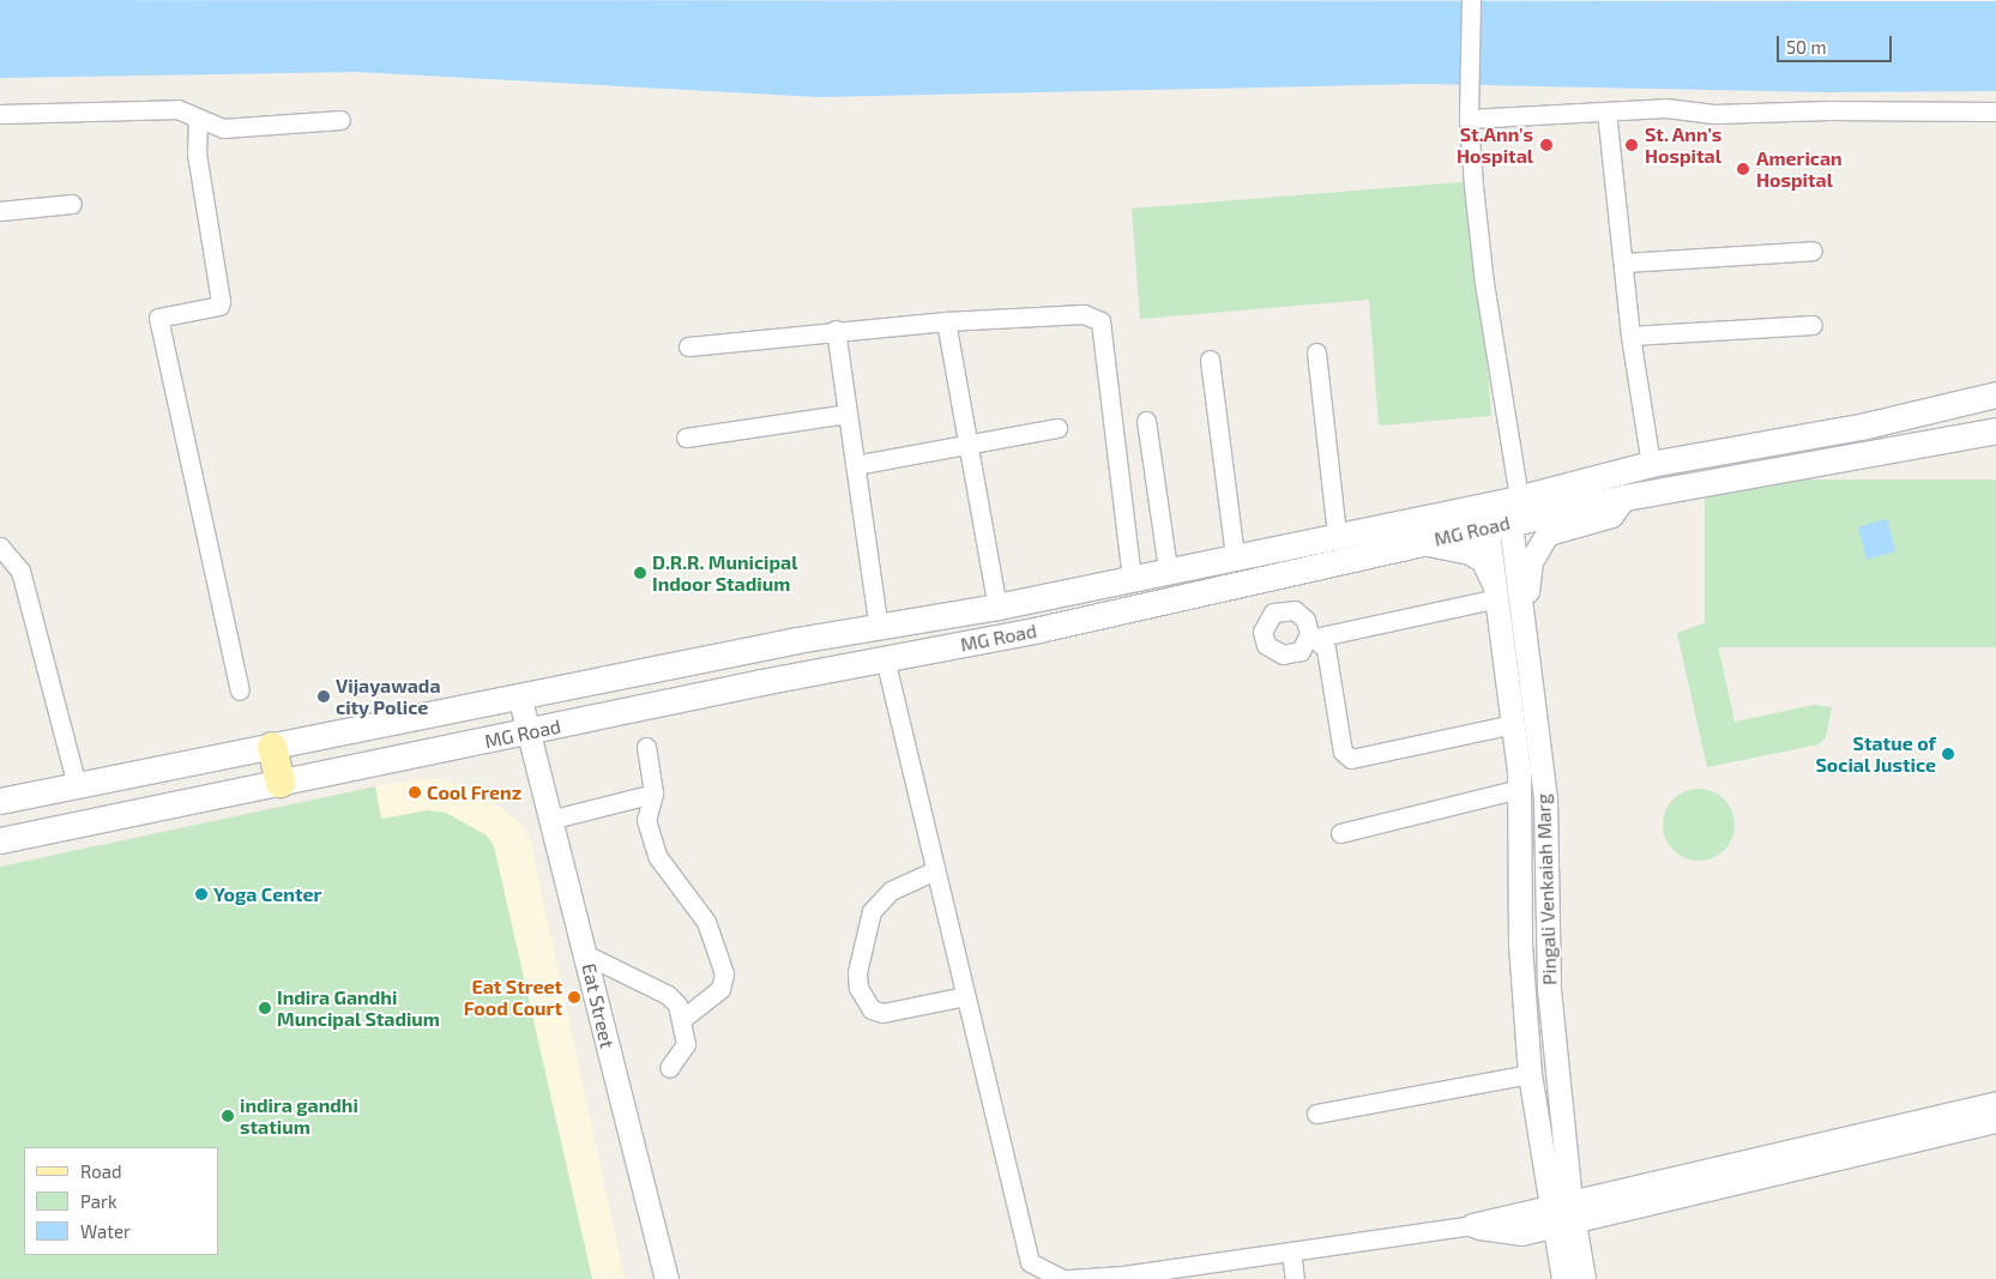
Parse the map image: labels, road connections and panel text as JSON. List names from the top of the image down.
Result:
{
  "streets": {
    "main road": ["MG Road"],
    "street": ["Pingali Venkaiah Marg", "Eat Street"]
  },
  "crossings": [
    ["MG Road", "Pingali Venkaiah Marg"],
    ["MG Road", "Eat Street"]
  ],
  "places": [
    "St.Ann's Hospital",
    "St. Ann's Hospital",
    "American Hospital",
    "D.R.R. Municipal Indoor Stadium",
    "Vijayawada city Police",
    "Statue of Social Justice",
    "Cool Frenz",
    "Yoga Center",
    "Eat Street Food Court",
    "Indira Gandhi Muncipal Stadium",
    "indira gandhi statium"
  ],
  "legend": ["Road", "Park", "Water"],
  "scale_bar": "50 m"
}
